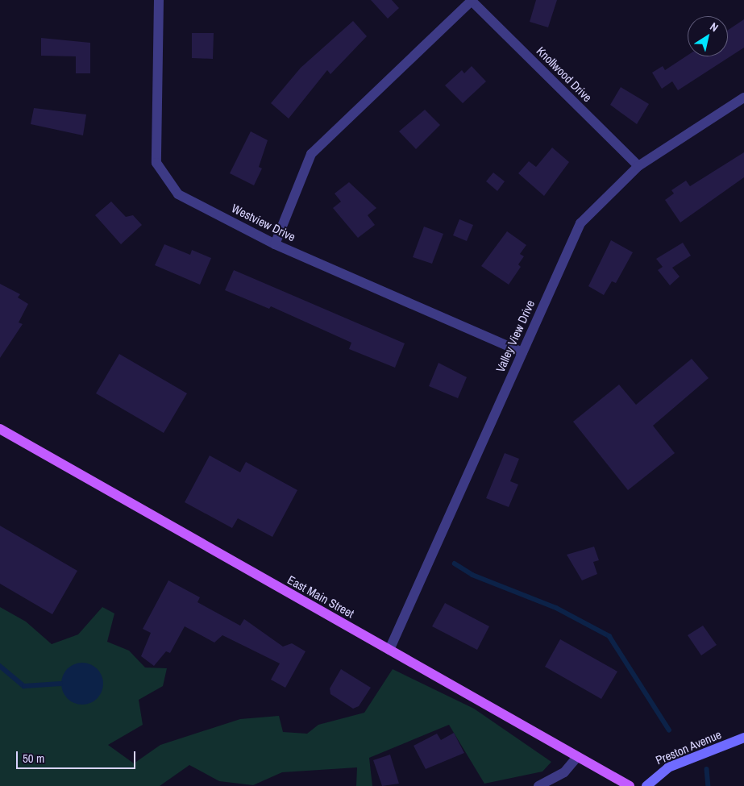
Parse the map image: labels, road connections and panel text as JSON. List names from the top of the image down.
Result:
{
  "streets": {
    "main road": ["East Main Street", "Preston Avenue"],
    "street": ["Knollwood Drive", "Westview Drive", "Valley View Drive"]
  },
  "crossings": [
    ["Knollwood Drive", "Valley View Drive"],
    ["Westview Drive", "Valley View Drive"],
    ["Valley View Drive", "East Main Street"]
  ],
  "scale_bar": "50 m",
  "north": "top right"
}
